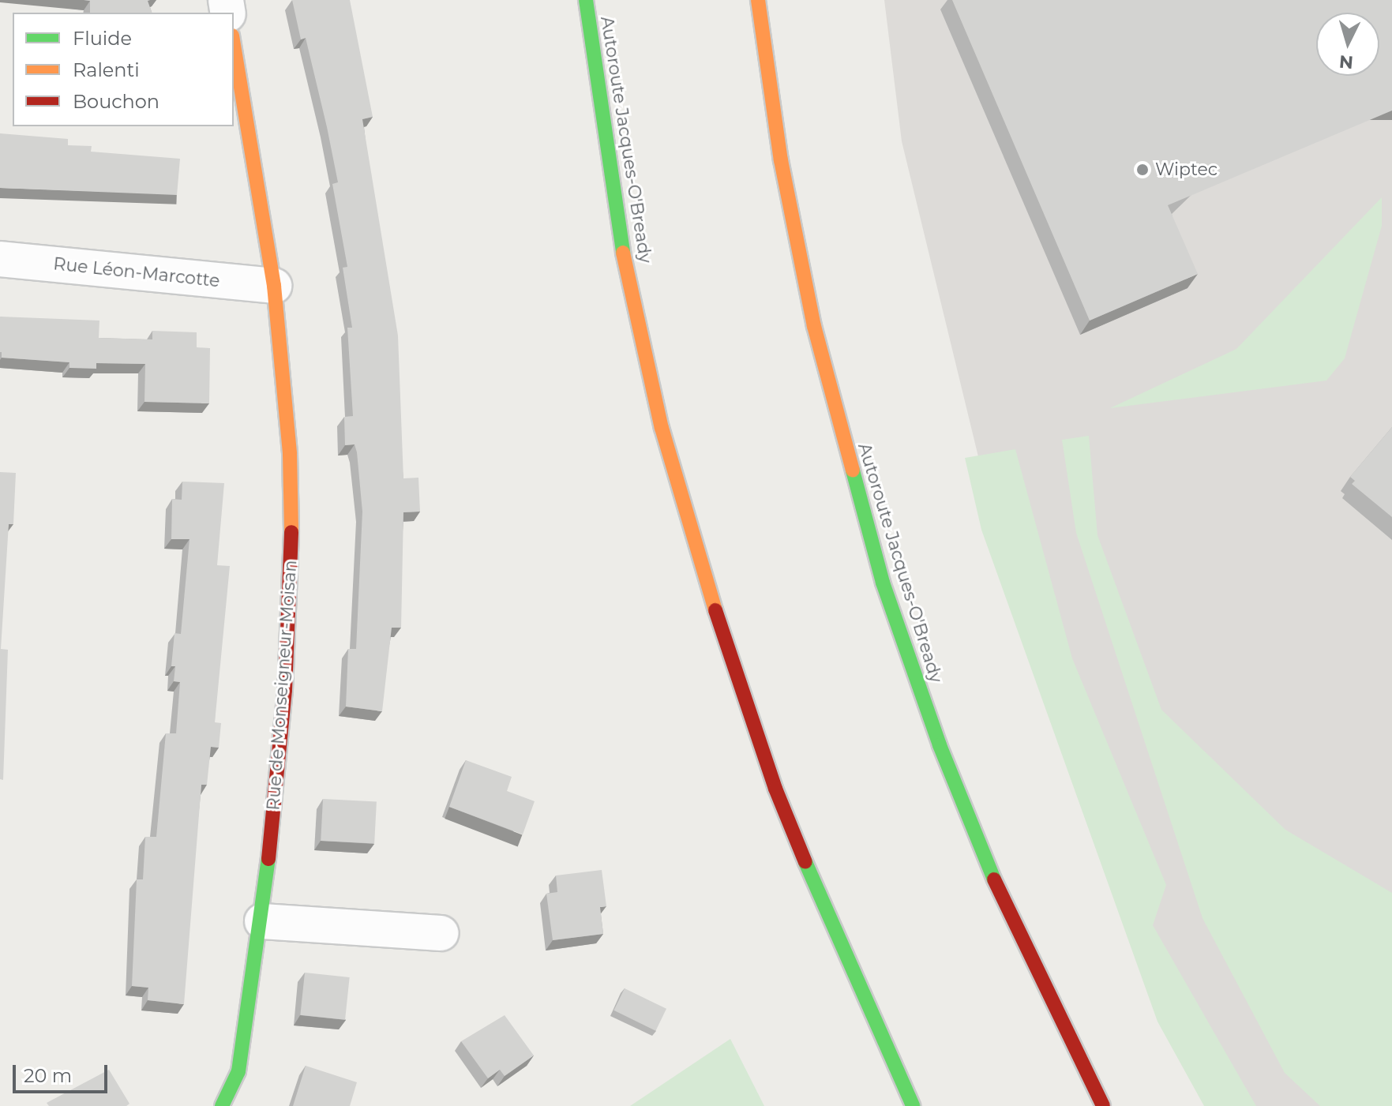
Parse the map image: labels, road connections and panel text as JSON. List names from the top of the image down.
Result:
{
  "streets": {
    "main road": ["Autoroute Jacques-O'Bready", "Rue de Monseigneur-Moisan"],
    "street": ["Rue Léon-Marcotte"]
  },
  "crossings": [
    ["Rue Léon-Marcotte", "Rue de Monseigneur-Moisan"]
  ],
  "places": ["Wiptec"],
  "legend": ["Fluide", "Ralenti", "Bouchon"],
  "scale_bar": "20 m",
  "north": "bottom"
}
